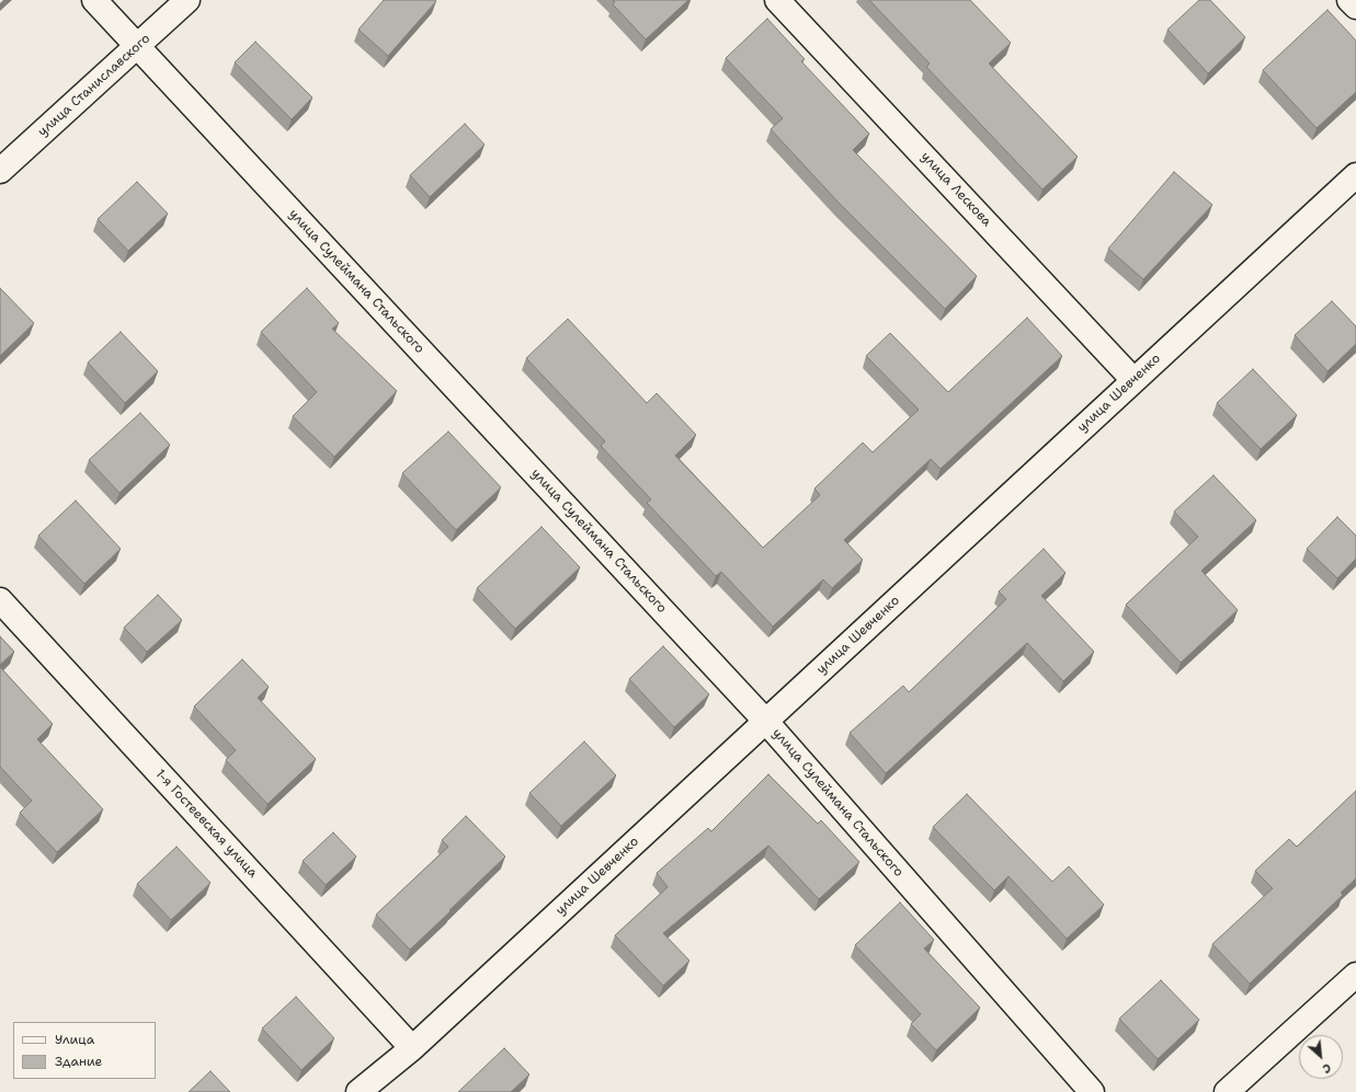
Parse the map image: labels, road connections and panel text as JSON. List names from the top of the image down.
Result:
{
  "streets": {
    "street": [
      "улица Станиславского",
      "улица Лескова",
      "улица Сулеймана Стальского",
      "улица Шевченко",
      "1-я Гостеевская улица"
    ]
  },
  "crossings": [
    ["улица Станиславского", "улица Сулеймана Стальского"],
    ["улица Лескова", "улица Шевченко"],
    ["улица Сулеймана Стальского", "улица Шевченко"],
    ["улица Шевченко", "1-я Гостеевская улица"]
  ],
  "legend": ["Улица", "Здание"],
  "north": "bottom right"
}
